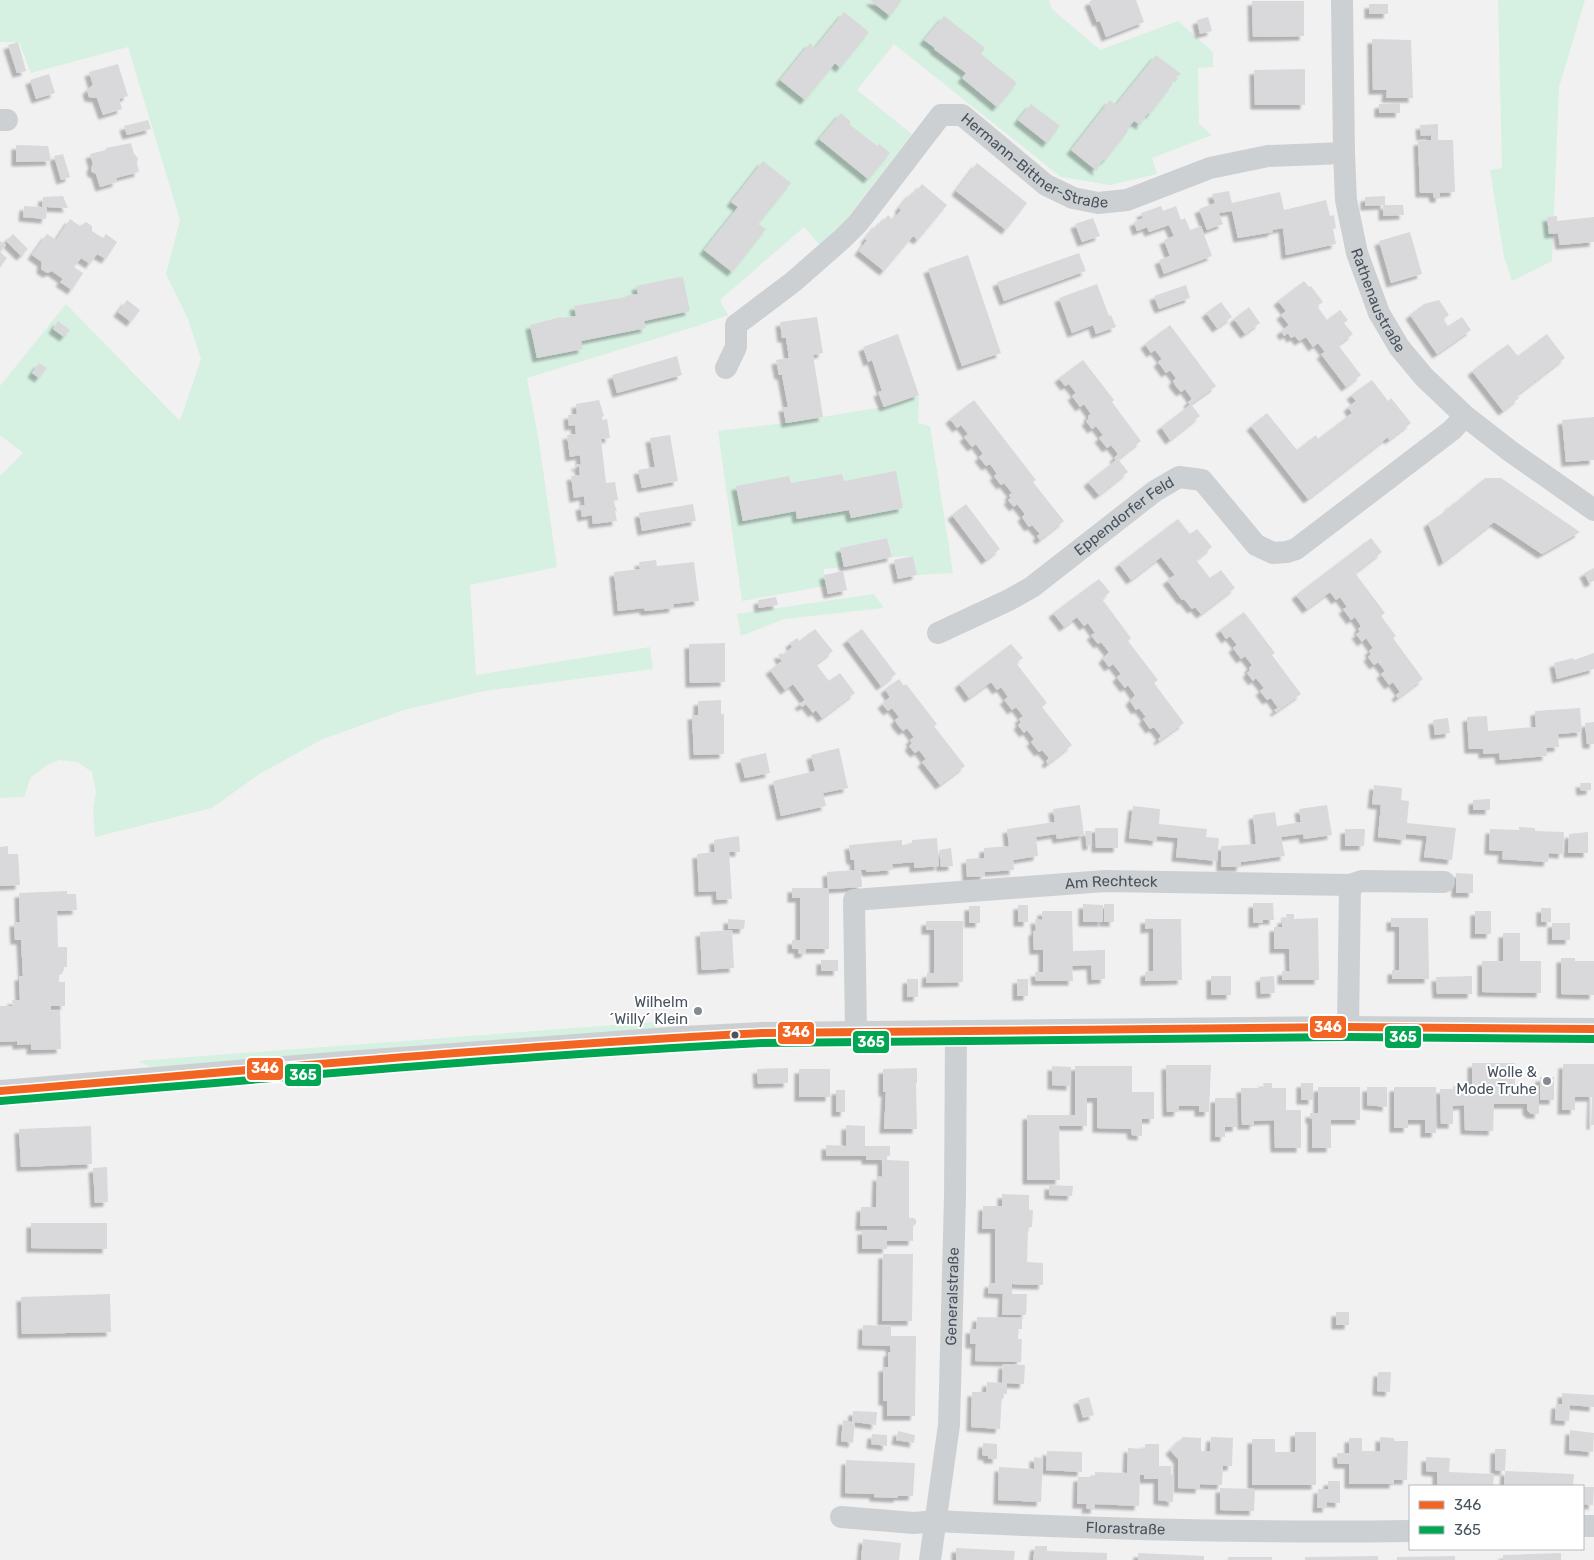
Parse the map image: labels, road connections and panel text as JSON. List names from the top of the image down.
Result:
{
  "streets": {
    "street": [
      "Hermann-Bittner-Straße",
      "Rathenaustraße",
      "Eppendorfer Feld",
      "Am Rechteck",
      "Generalstraße",
      "Florastraße"
    ]
  },
  "crossings": [
    ["Hermann-Bittner-Straße", "Rathenaustraße"],
    ["Rathenaustraße", "Eppendorfer Feld"],
    ["Generalstraße", "Florastraße"]
  ],
  "places": ["Wilhelm ´Willy´ Klein", "Wolle & Mode Truhe"],
  "lines": ["transit line 346", "transit line 365"],
  "legend": ["346", "365"]
}
